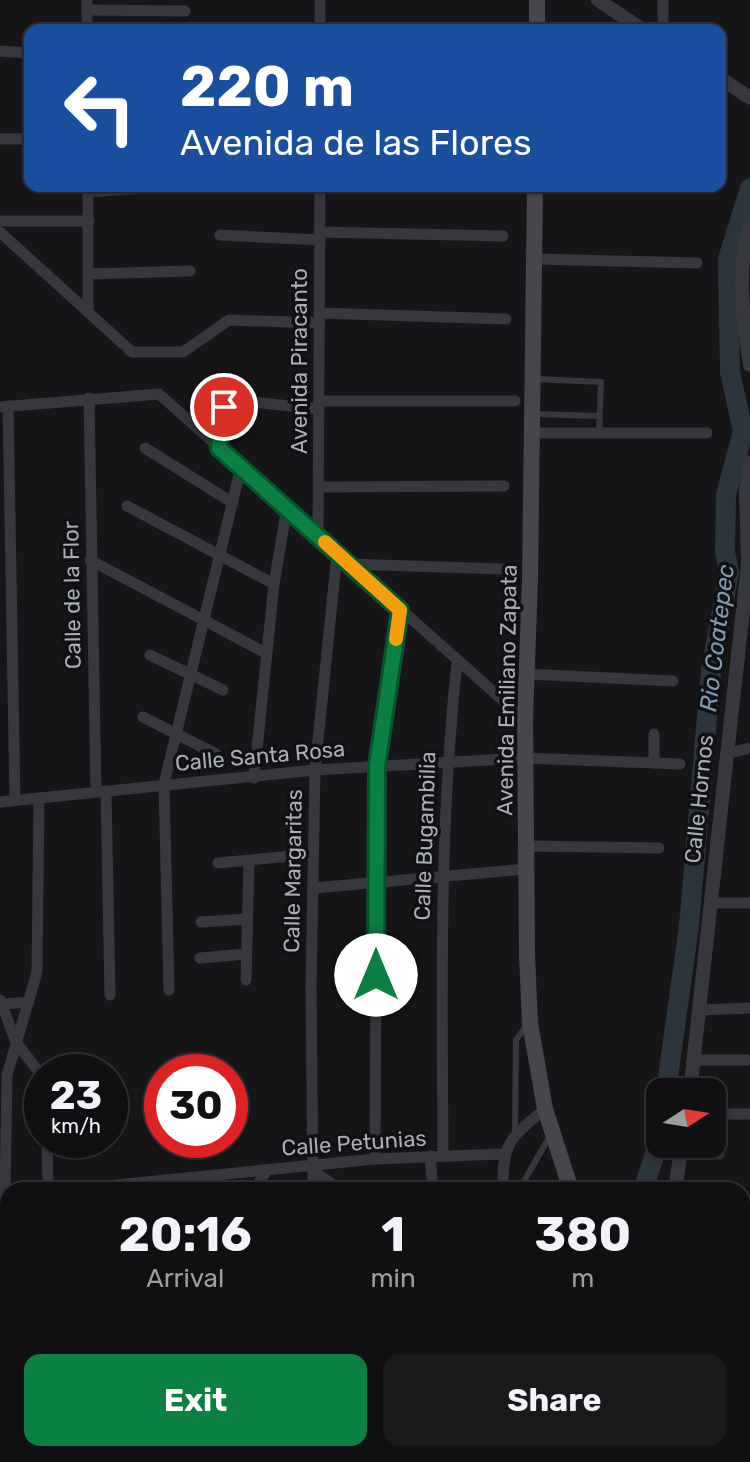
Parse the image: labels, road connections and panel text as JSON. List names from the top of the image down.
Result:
{
  "streets": {
    "main road": ["Avenida Emiliano Zapata"],
    "street": [
      "Avenida Piracanto",
      "Calle de la Flor",
      "Calle Santa Rosa",
      "Calle Hornos",
      "Calle Bugambilia",
      "Calle Margaritas",
      "Calle Petunias"
    ]
  },
  "crossings": [
    ["Calle de la Flor", "Calle Santa Rosa"],
    ["Avenida Emiliano Zapata", "Calle Santa Rosa"],
    ["Calle Santa Rosa", "Calle Bugambilia"],
    ["Calle Santa Rosa", "Calle Margaritas"],
    ["Calle Bugambilia", "Calle Petunias"],
    ["Calle Margaritas", "Calle Petunias"]
  ],
  "water": ["Rio Coatepec"],
  "north": "right",
  "page": {
    "turn": ["220 m", "Avenida de las Flores"],
    "speed": "23 km/h",
    "limit": "30",
    "eta": [
      "20:16",
      "Arrival",
      "1",
      "min",
      "380",
      "m"
    ],
    "buttons": ["Exit", "Share"]
  }
}
